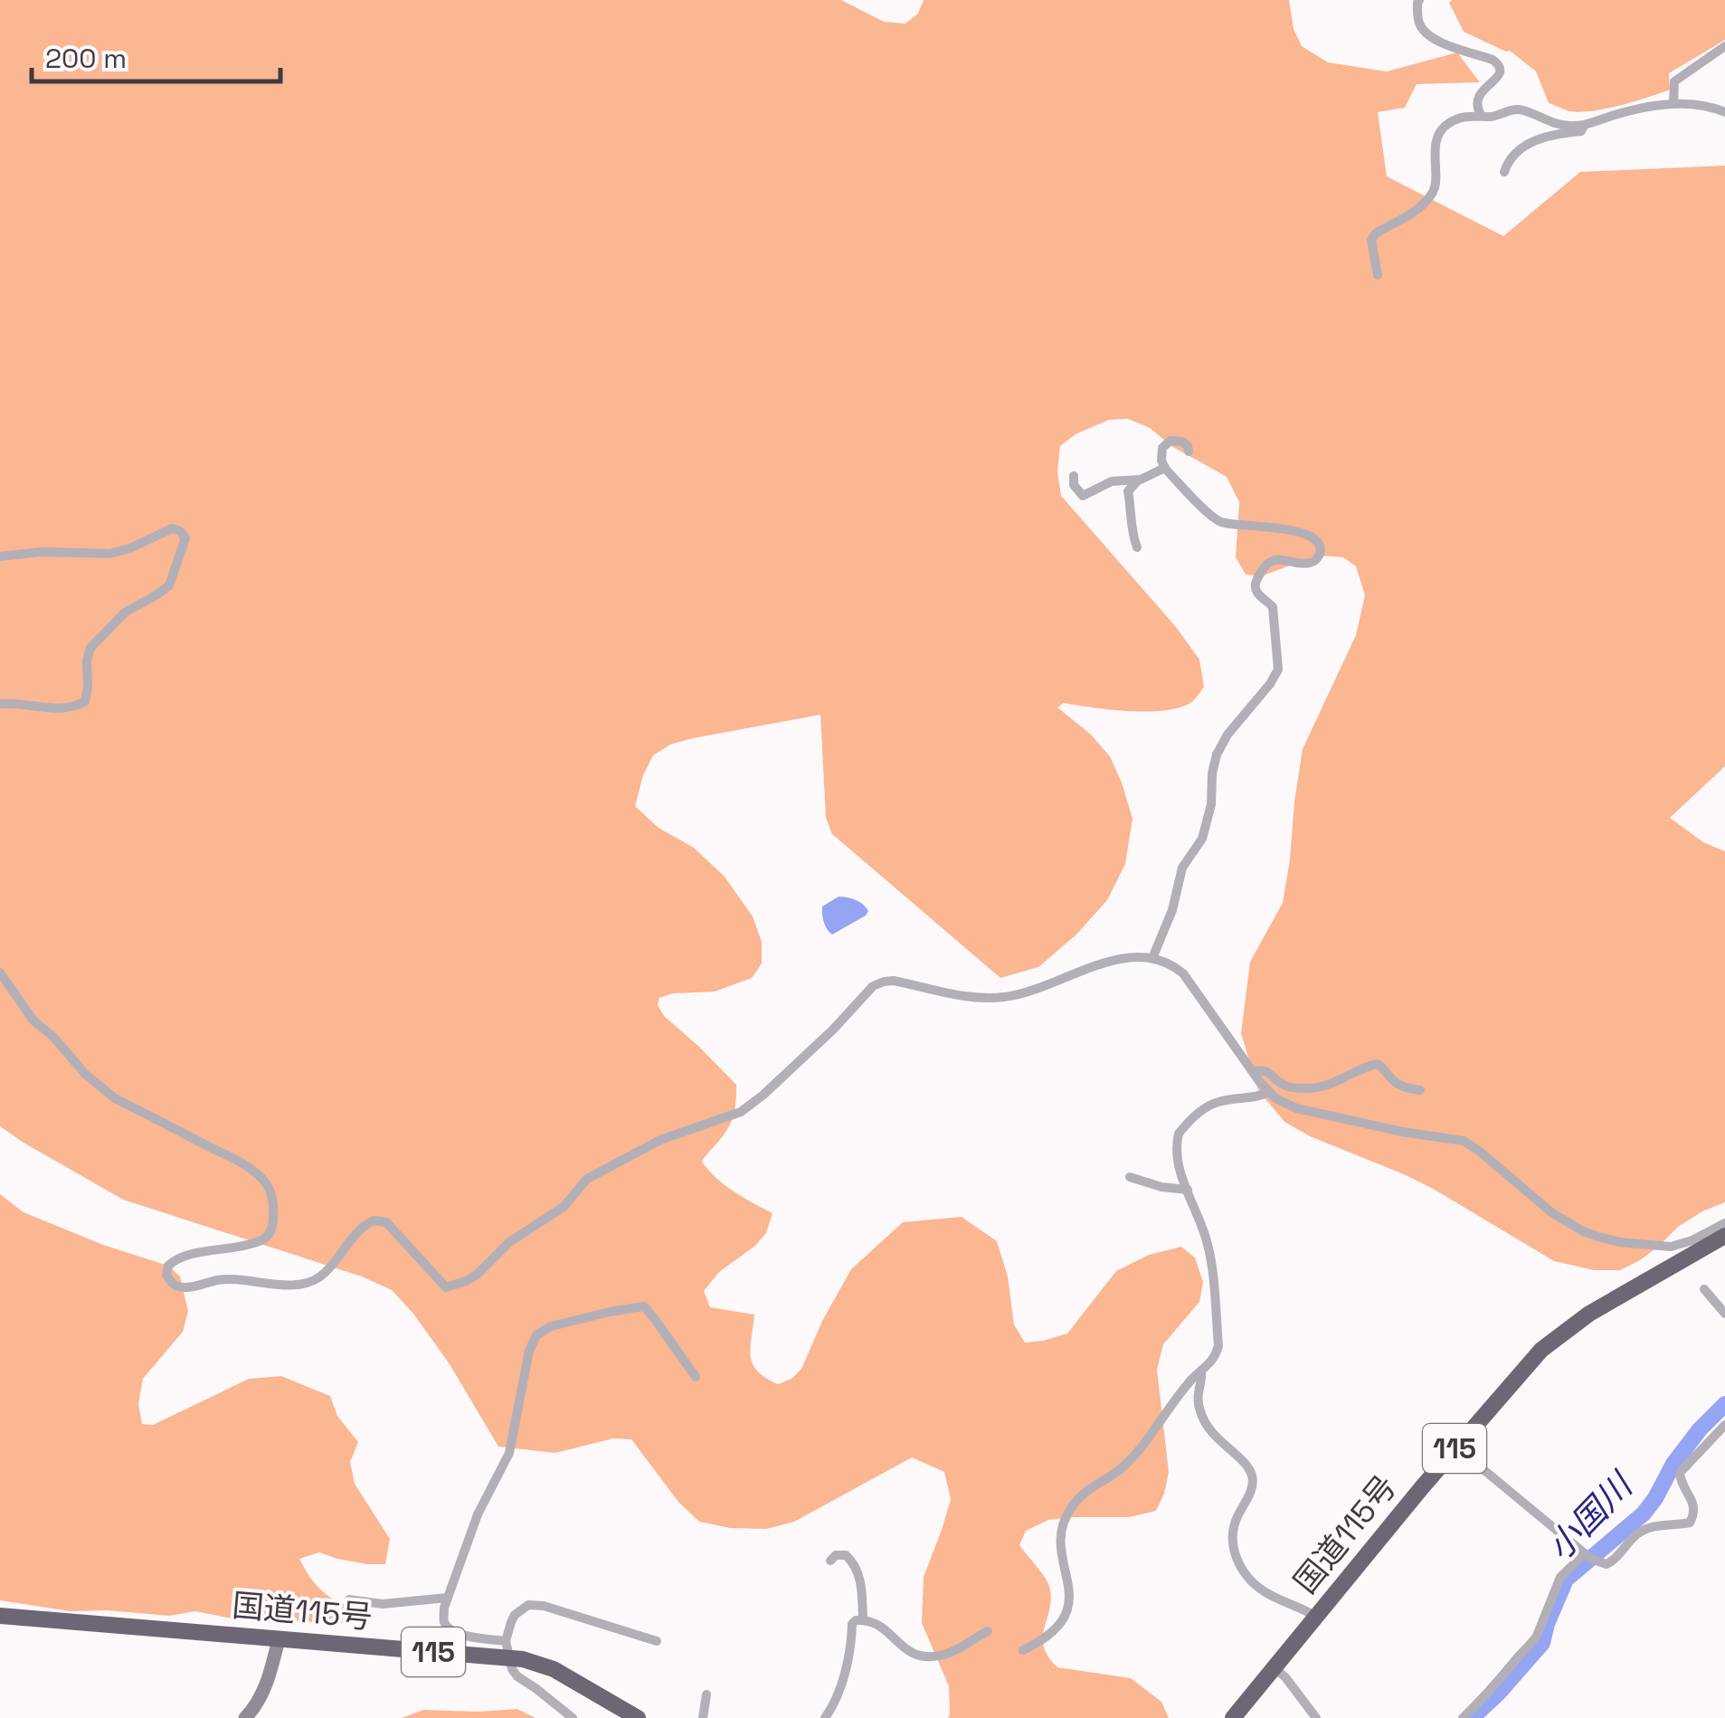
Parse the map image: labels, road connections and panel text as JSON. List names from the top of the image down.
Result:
{
  "streets": {
    "highway": ["115", "国道115号"]
  },
  "water": ["小国川"],
  "scale_bar": "200 m"
}
